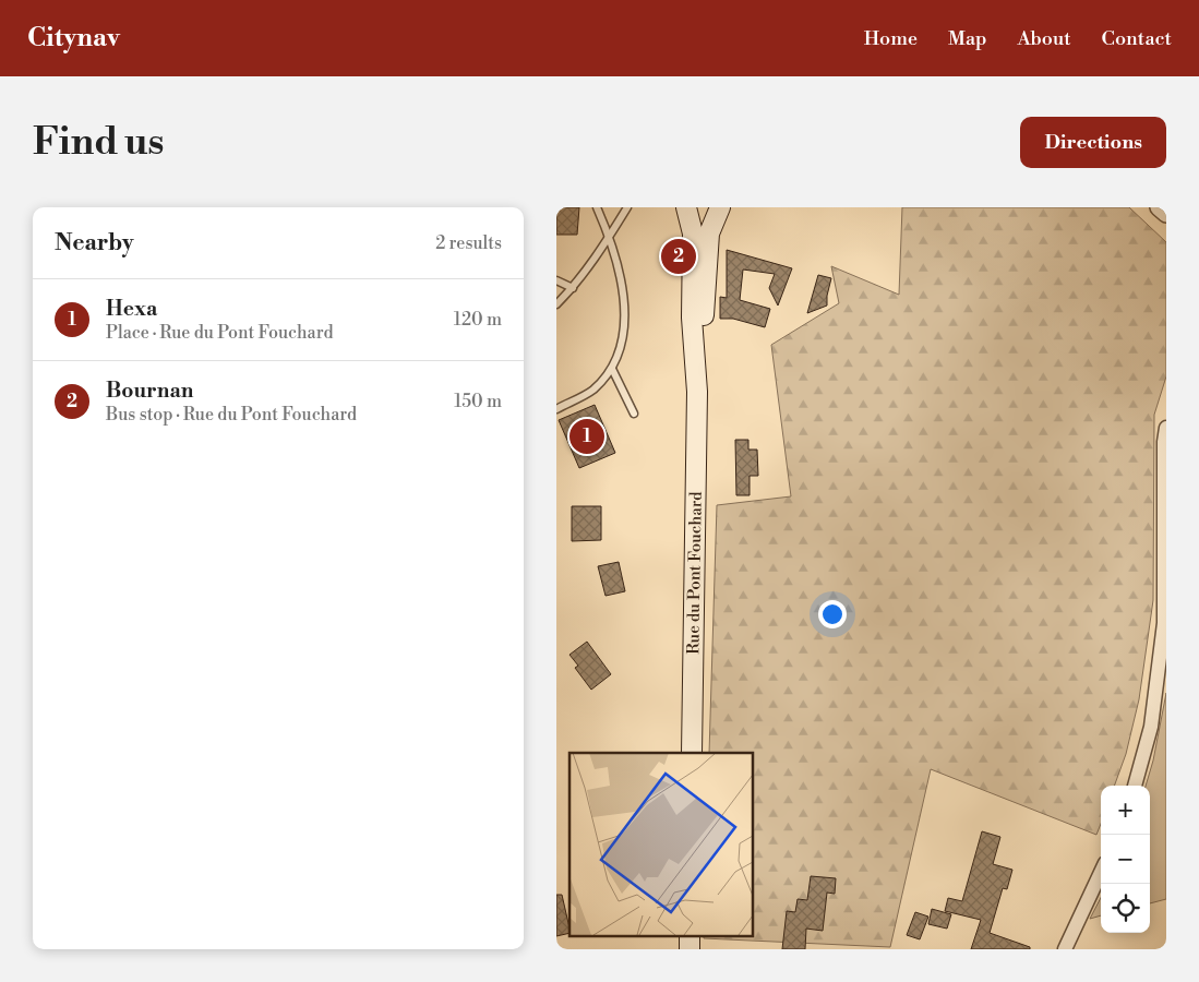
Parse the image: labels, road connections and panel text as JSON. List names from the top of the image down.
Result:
{
  "streets": {
    "main road": ["Rue du Pont Fouchard"]
  },
  "page": {
    "header": "Citynav",
    "nav": [
      "Home",
      "Map",
      "About",
      "Contact"
    ],
    "buttons": "Directions",
    "title": "Find us",
    "heading": ["Nearby", "2 results"],
    "pins": ["2", "1"],
    "list": [
      {
        "mark": "1",
        "name": "Hexa",
        "note": "Place · Rue du Pont Fouchard",
        "value": "120 m"
      },
      {
        "mark": "2",
        "name": "Bournan",
        "note": "Bus stop · Rue du Pont Fouchard",
        "value": "150 m"
      }
    ],
    "map_buttons": ["+", "−"]
  }
}
